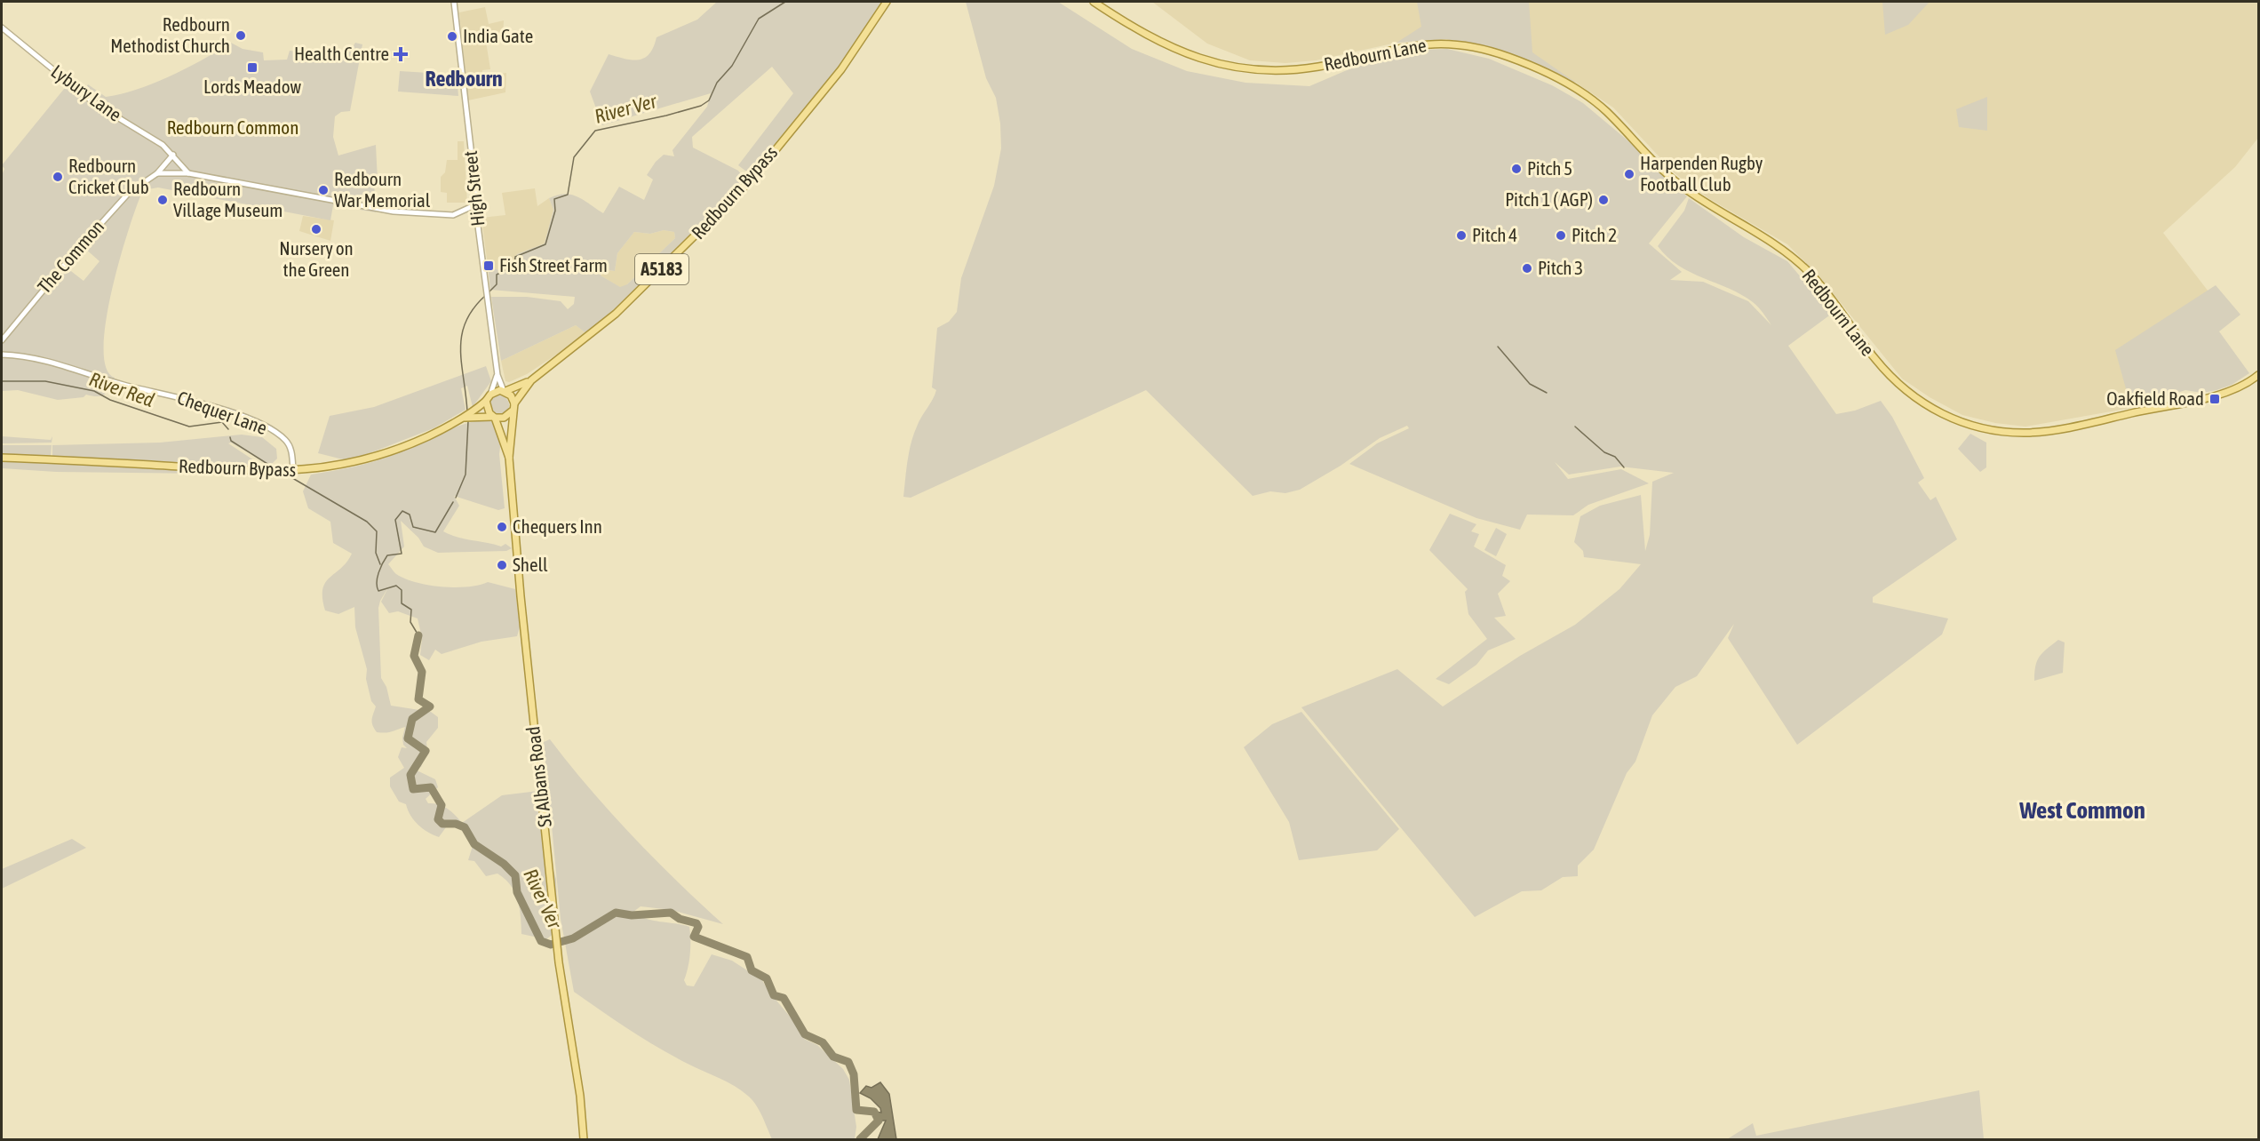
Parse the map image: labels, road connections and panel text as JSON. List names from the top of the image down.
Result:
{
  "streets": {
    "main road": [
      "Redbourn Lane",
      "Redbourn Bypass",
      "A5183",
      "St Albans Road"
    ],
    "street": [
      "Lybury Lane",
      "High Street",
      "The Common",
      "Chequer Lane"
    ]
  },
  "crossings": [
    ["High Street", "Redbourn Bypass"],
    ["High Street", "St Albans Road"],
    ["Redbourn Bypass", "Chequer Lane"],
    ["Redbourn Bypass", "St Albans Road"]
  ],
  "districts": ["Redbourn", "West Common"],
  "water": ["River Ver", "River Red"],
  "parks": ["Redbourn Common"],
  "places": {
    "other": [
      "Redbourn Methodist Church",
      "India Gate",
      "Pitch 5",
      "Harpenden Rugby Football Club",
      "Redbourn Cricket Club",
      "Redbourn War Memorial",
      "Redbourn Village Museum",
      "Pitch 1 ( AGP)",
      "Nursery on the Green",
      "Pitch 4",
      "Pitch 2",
      "Pitch 3",
      "Chequers Inn",
      "Shell"
    ],
    "health": ["Health Centre"],
    "transit": ["Lords Meadow", "Fish Street Farm", "Oakfield Road"]
  }
}
